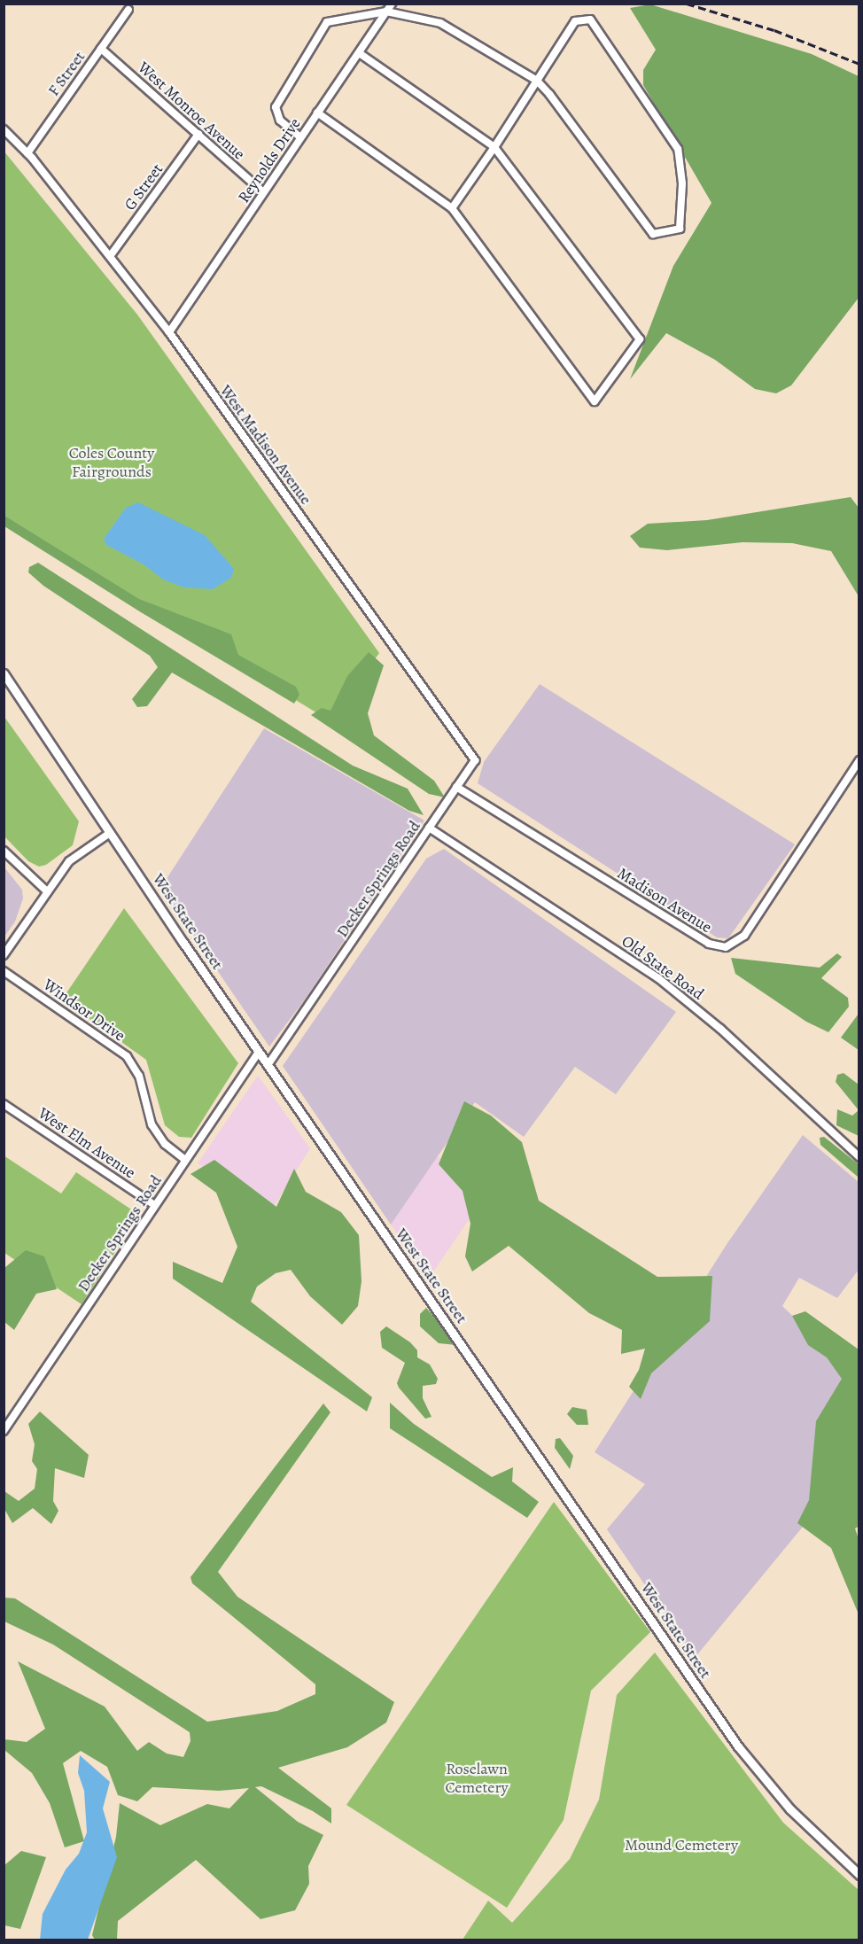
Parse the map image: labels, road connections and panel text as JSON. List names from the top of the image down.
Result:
{
  "streets": {
    "street": [
      "F Street",
      "West Monroe Avenue",
      "Reynolds Drive",
      "G Street",
      "West Madison Avenue",
      "Decker Springs Road",
      "Madison Avenue",
      "West State Street",
      "Old State Road",
      "Windsor Drive",
      "West Elm Avenue"
    ]
  },
  "crossings": [
    ["F Street", "West Monroe Avenue"],
    ["F Street", "West Madison Avenue"],
    ["West Monroe Avenue", "Reynolds Drive"],
    ["West Monroe Avenue", "G Street"],
    ["Reynolds Drive", "West Madison Avenue"],
    ["G Street", "West Madison Avenue"],
    ["West Madison Avenue", "Decker Springs Road"],
    ["West Madison Avenue", "Madison Avenue"],
    ["Decker Springs Road", "Madison Avenue"],
    ["Decker Springs Road", "West State Street"],
    ["Decker Springs Road", "Old State Road"],
    ["Decker Springs Road", "Windsor Drive"],
    ["Decker Springs Road", "West Elm Avenue"]
  ],
  "parks": ["Coles County Fairgrounds", "Roselawn Cemetery", "Mound Cemetery"]
}
